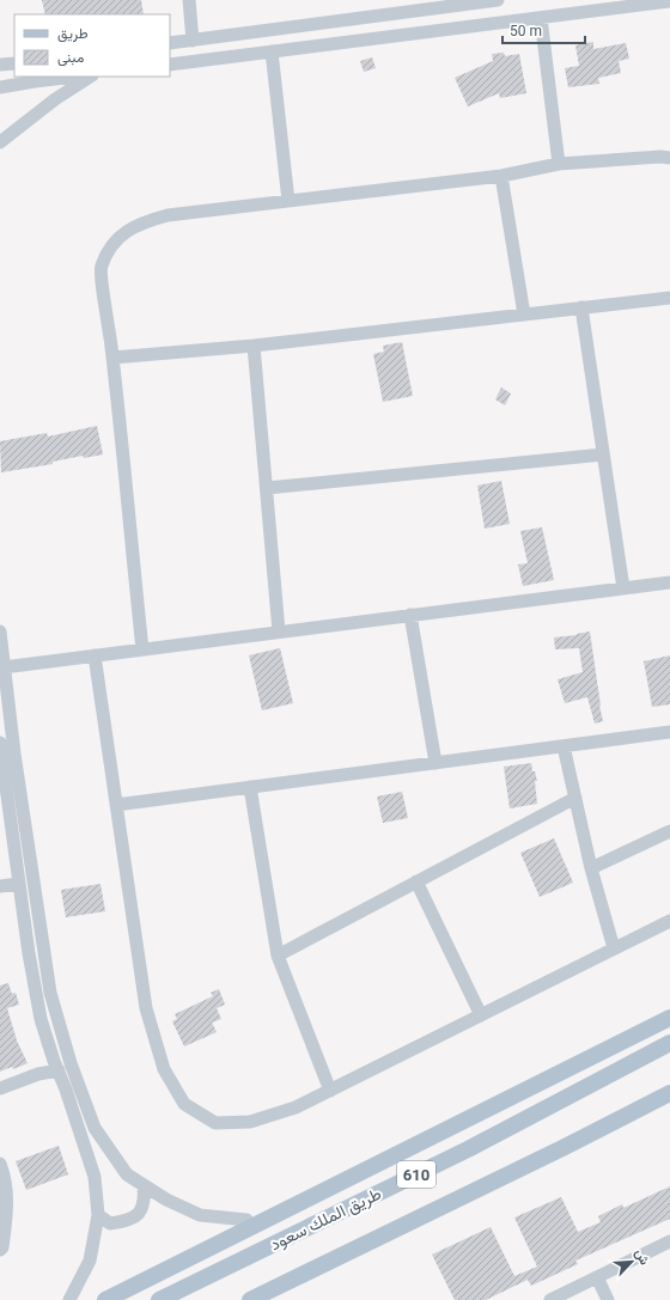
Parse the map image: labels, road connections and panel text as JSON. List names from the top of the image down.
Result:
{
  "streets": {
    "main road": ["610", "طريق الملك سعود"]
  },
  "legend": ["طريق", "مبنى"],
  "scale_bar": "50 m",
  "north": "top right"
}
